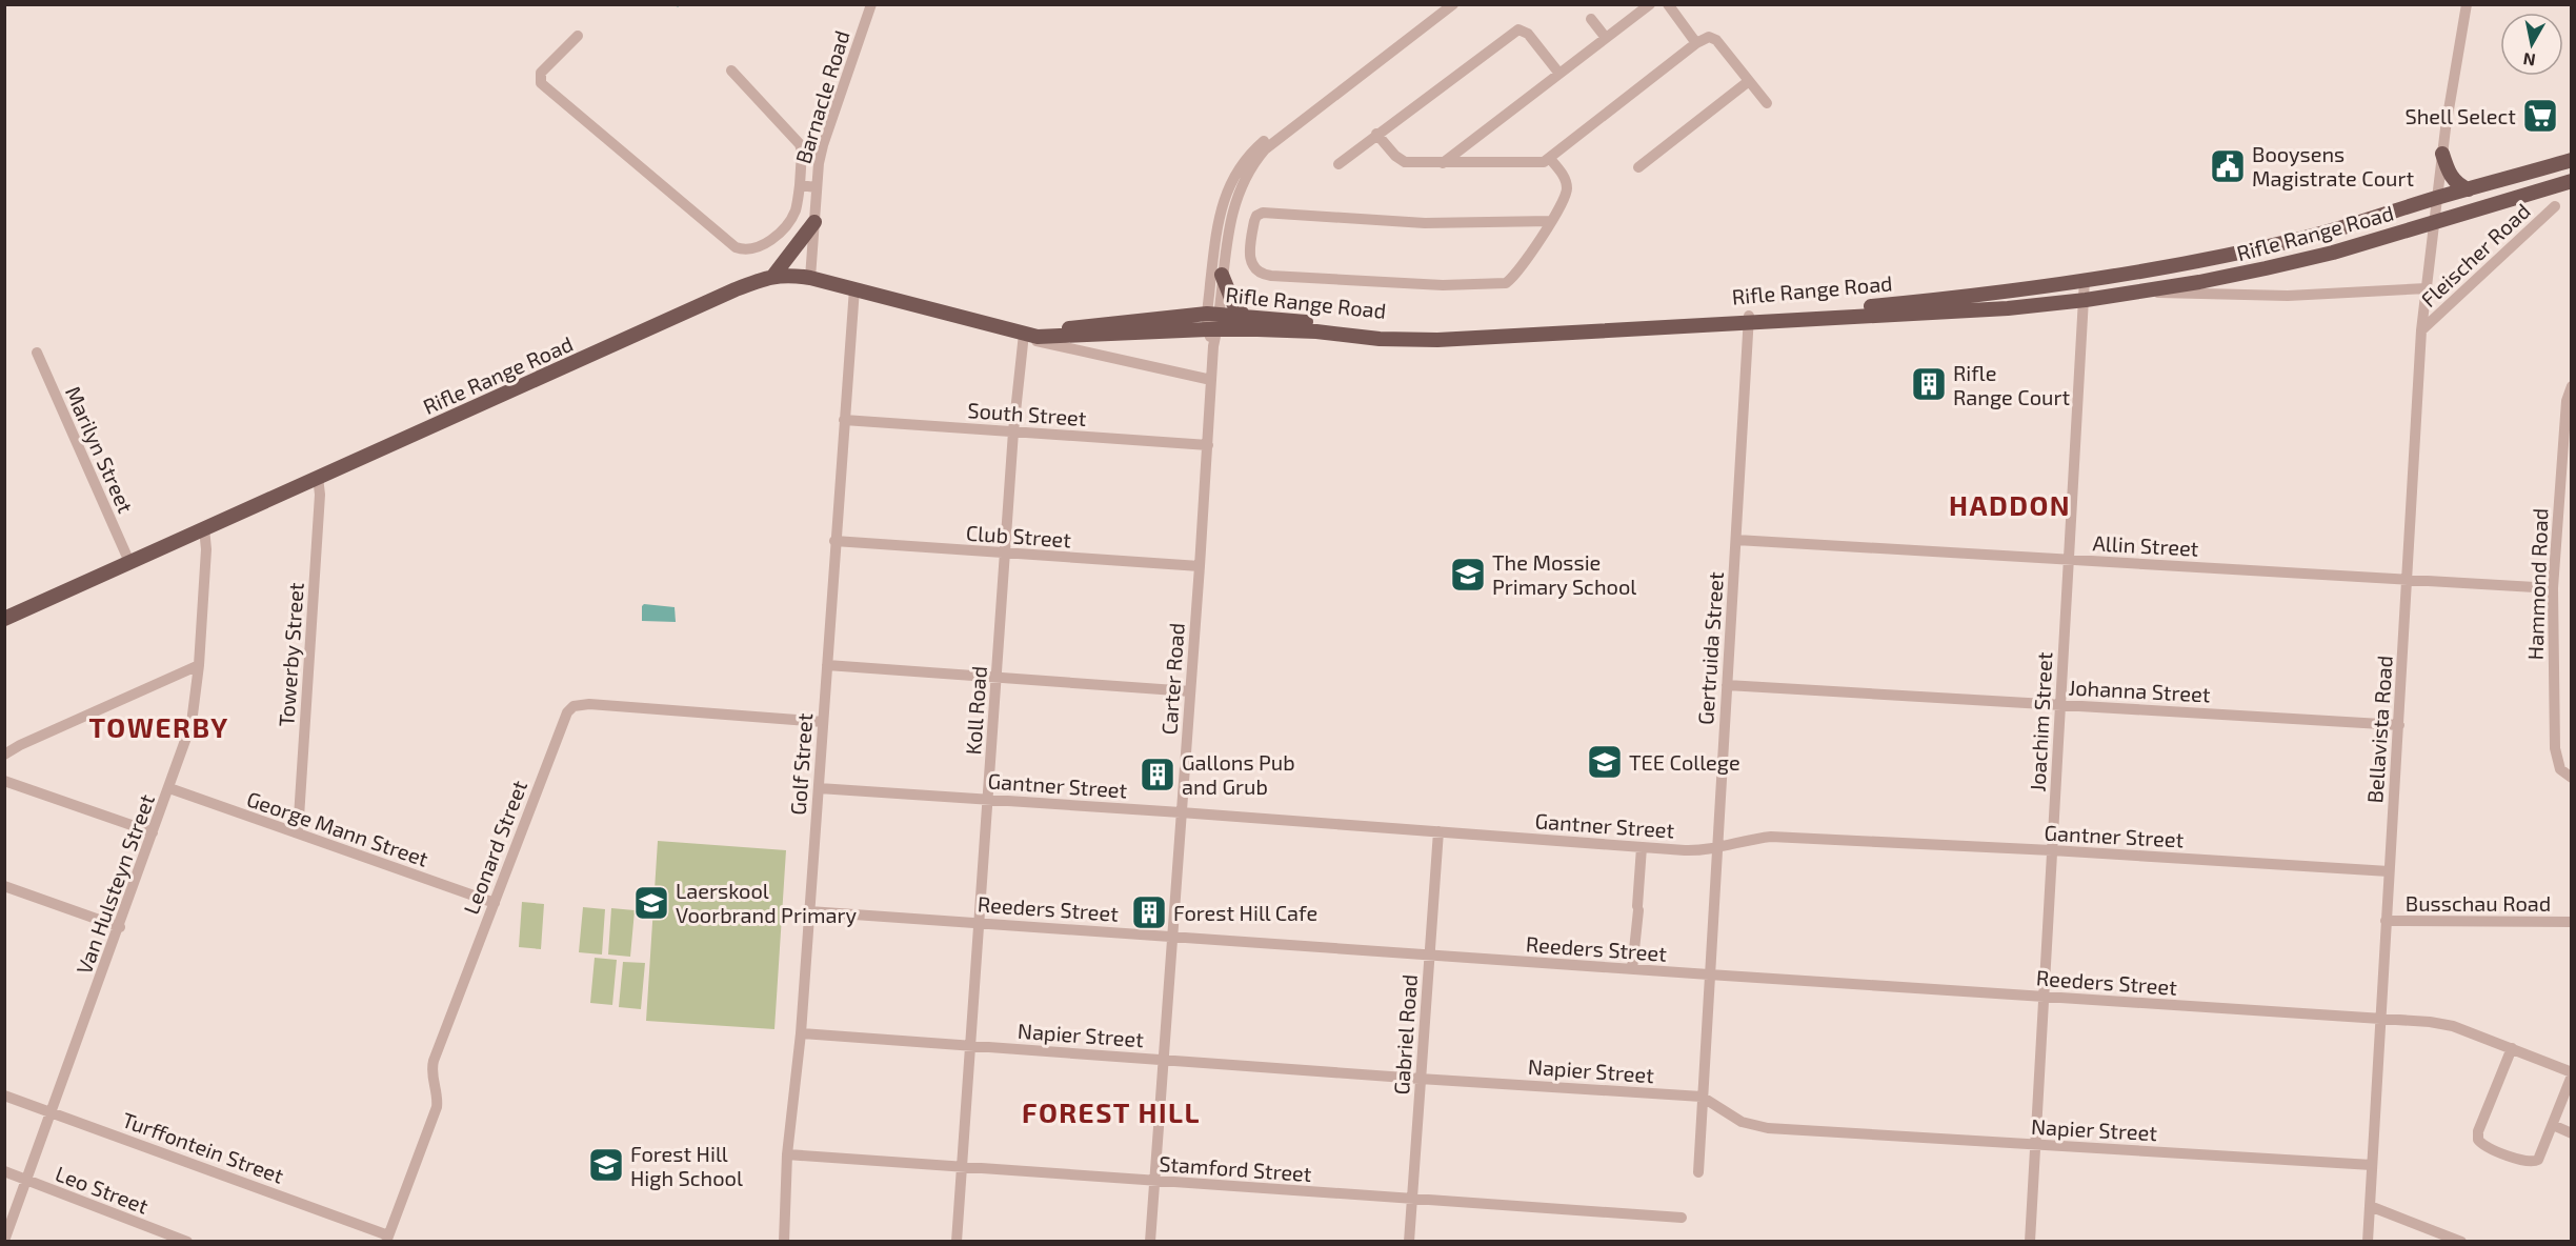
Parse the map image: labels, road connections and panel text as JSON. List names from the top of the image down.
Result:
{
  "streets": {
    "main road": ["Rifle Range Road"],
    "street": [
      "Barnacle Road",
      "Fleischer Road",
      "South Street",
      "Marilyn Street",
      "Club Street",
      "Allin Street",
      "Hammond Road",
      "Gertruida Street",
      "Towerby Street",
      "Carter Road",
      "Johanna Street",
      "Koll Road",
      "Joachim Street",
      "Bellavista Road",
      "Golf Street",
      "Gantner Street",
      "George Mann Street",
      "Leonard Street",
      "Van Hulsteyn Street",
      "Busschau Road",
      "Reeders Street",
      "Napier Street",
      "Gabriel Road",
      "Turffontein Street",
      "Stamford Street",
      "Leo Street"
    ]
  },
  "crossings": [
    ["Barnacle Road", "Rifle Range Road"],
    ["Rifle Range Road", "Marilyn Street"],
    ["Rifle Range Road", "Gertruida Street"],
    ["Rifle Range Road", "Towerby Street"],
    ["Rifle Range Road", "Carter Road"],
    ["Rifle Range Road", "Koll Road"],
    ["Rifle Range Road", "Joachim Street"],
    ["Rifle Range Road", "Bellavista Road"],
    ["Rifle Range Road", "Golf Street"],
    ["Rifle Range Road", "Van Hulsteyn Street"],
    ["Fleischer Road", "Bellavista Road"],
    ["South Street", "Carter Road"],
    ["South Street", "Koll Road"],
    ["South Street", "Golf Street"],
    ["Club Street", "Carter Road"],
    ["Club Street", "Koll Road"],
    ["Club Street", "Golf Street"],
    ["Allin Street", "Hammond Road"],
    ["Allin Street", "Gertruida Street"],
    ["Allin Street", "Joachim Street"],
    ["Allin Street", "Bellavista Road"],
    ["Gertruida Street", "Johanna Street"],
    ["Gertruida Street", "Gantner Street"],
    ["Gertruida Street", "Reeders Street"],
    ["Gertruida Street", "Napier Street"],
    ["Towerby Street", "George Mann Street"],
    ["Carter Road", "Gantner Street"],
    ["Carter Road", "Reeders Street"],
    ["Carter Road", "Napier Street"],
    ["Carter Road", "Stamford Street"],
    ["Johanna Street", "Joachim Street"],
    ["Johanna Street", "Bellavista Road"],
    ["Koll Road", "Gantner Street"],
    ["Koll Road", "Reeders Street"],
    ["Koll Road", "Napier Street"],
    ["Koll Road", "Stamford Street"],
    ["Joachim Street", "Gantner Street"],
    ["Joachim Street", "Reeders Street"],
    ["Joachim Street", "Napier Street"],
    ["Bellavista Road", "Gantner Street"],
    ["Bellavista Road", "Busschau Road"],
    ["Bellavista Road", "Reeders Street"],
    ["Bellavista Road", "Napier Street"],
    ["Golf Street", "Gantner Street"],
    ["Golf Street", "Leonard Street"],
    ["Golf Street", "Reeders Street"],
    ["Golf Street", "Napier Street"],
    ["Golf Street", "Stamford Street"],
    ["Gantner Street", "Gabriel Road"],
    ["George Mann Street", "Leonard Street"],
    ["George Mann Street", "Van Hulsteyn Street"],
    ["Leonard Street", "Turffontein Street"],
    ["Van Hulsteyn Street", "Turffontein Street"],
    ["Van Hulsteyn Street", "Leo Street"],
    ["Reeders Street", "Gabriel Road"],
    ["Napier Street", "Gabriel Road"],
    ["Gabriel Road", "Stamford Street"]
  ],
  "districts": ["HADDON", "TOWERBY", "FOREST HILL"],
  "places": {
    "supermarket": ["Shell Select"],
    "public building": ["Booysens Magistrate Court"],
    "building": ["Rifle Range Court", "Gallons Pub and Grub", "Forest Hill Cafe"],
    "school or university": [
      "The Mossie Primary School",
      "TEE College",
      "Laerskool Voorbrand Primary",
      "Forest Hill High School"
    ]
  },
  "north": "bottom"
}
